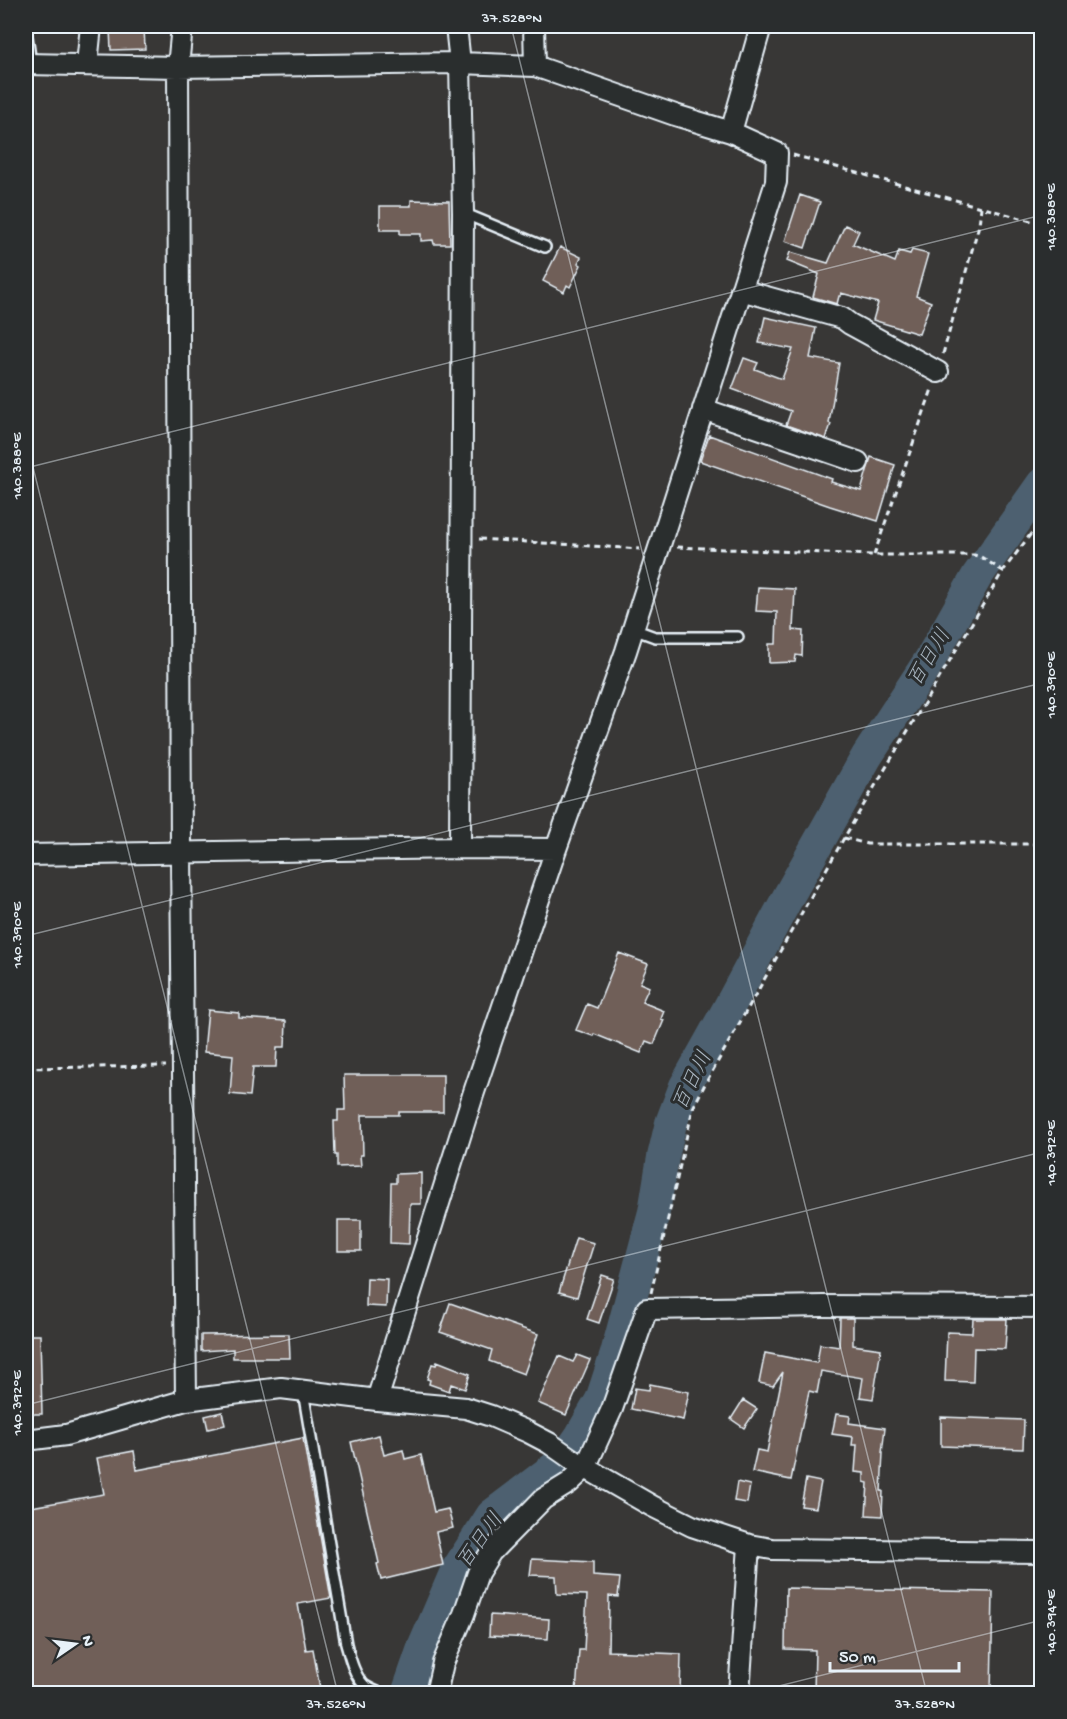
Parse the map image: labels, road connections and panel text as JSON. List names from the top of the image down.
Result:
{
  "water": ["百日川"],
  "scale_bar": "50 m",
  "north": "right",
  "coordinates": [
    "37.528°N",
    "140.388°E",
    "140.390°E",
    "140.392°E",
    "140.394°E",
    "37.526°N"
  ]
}
